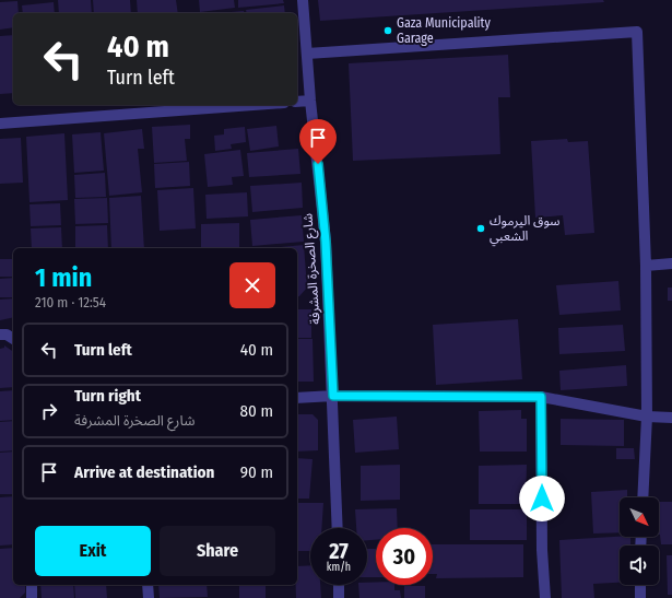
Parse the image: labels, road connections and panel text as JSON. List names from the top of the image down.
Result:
{
  "streets": {
    "street": ["شارع الصخرة المشرفة"]
  },
  "places": ["Gaza Municipality Garage", "سوق اليرموك الشعبي"],
  "north": "bottom right",
  "page": {
    "turn": ["40 m", "Turn left"],
    "heading": ["1 min", "210 m · 12:54"],
    "list": [
      {
        "name": "Turn left",
        "value": "40 m"
      },
      {
        "name": "Turn right",
        "note": "شارع الصخرة المشرفة",
        "value": "80 m"
      },
      {
        "name": "Arrive at destination",
        "value": "90 m"
      }
    ],
    "buttons": ["Exit", "Share"],
    "speed": "27 km/h",
    "limit": "30"
  }
}
